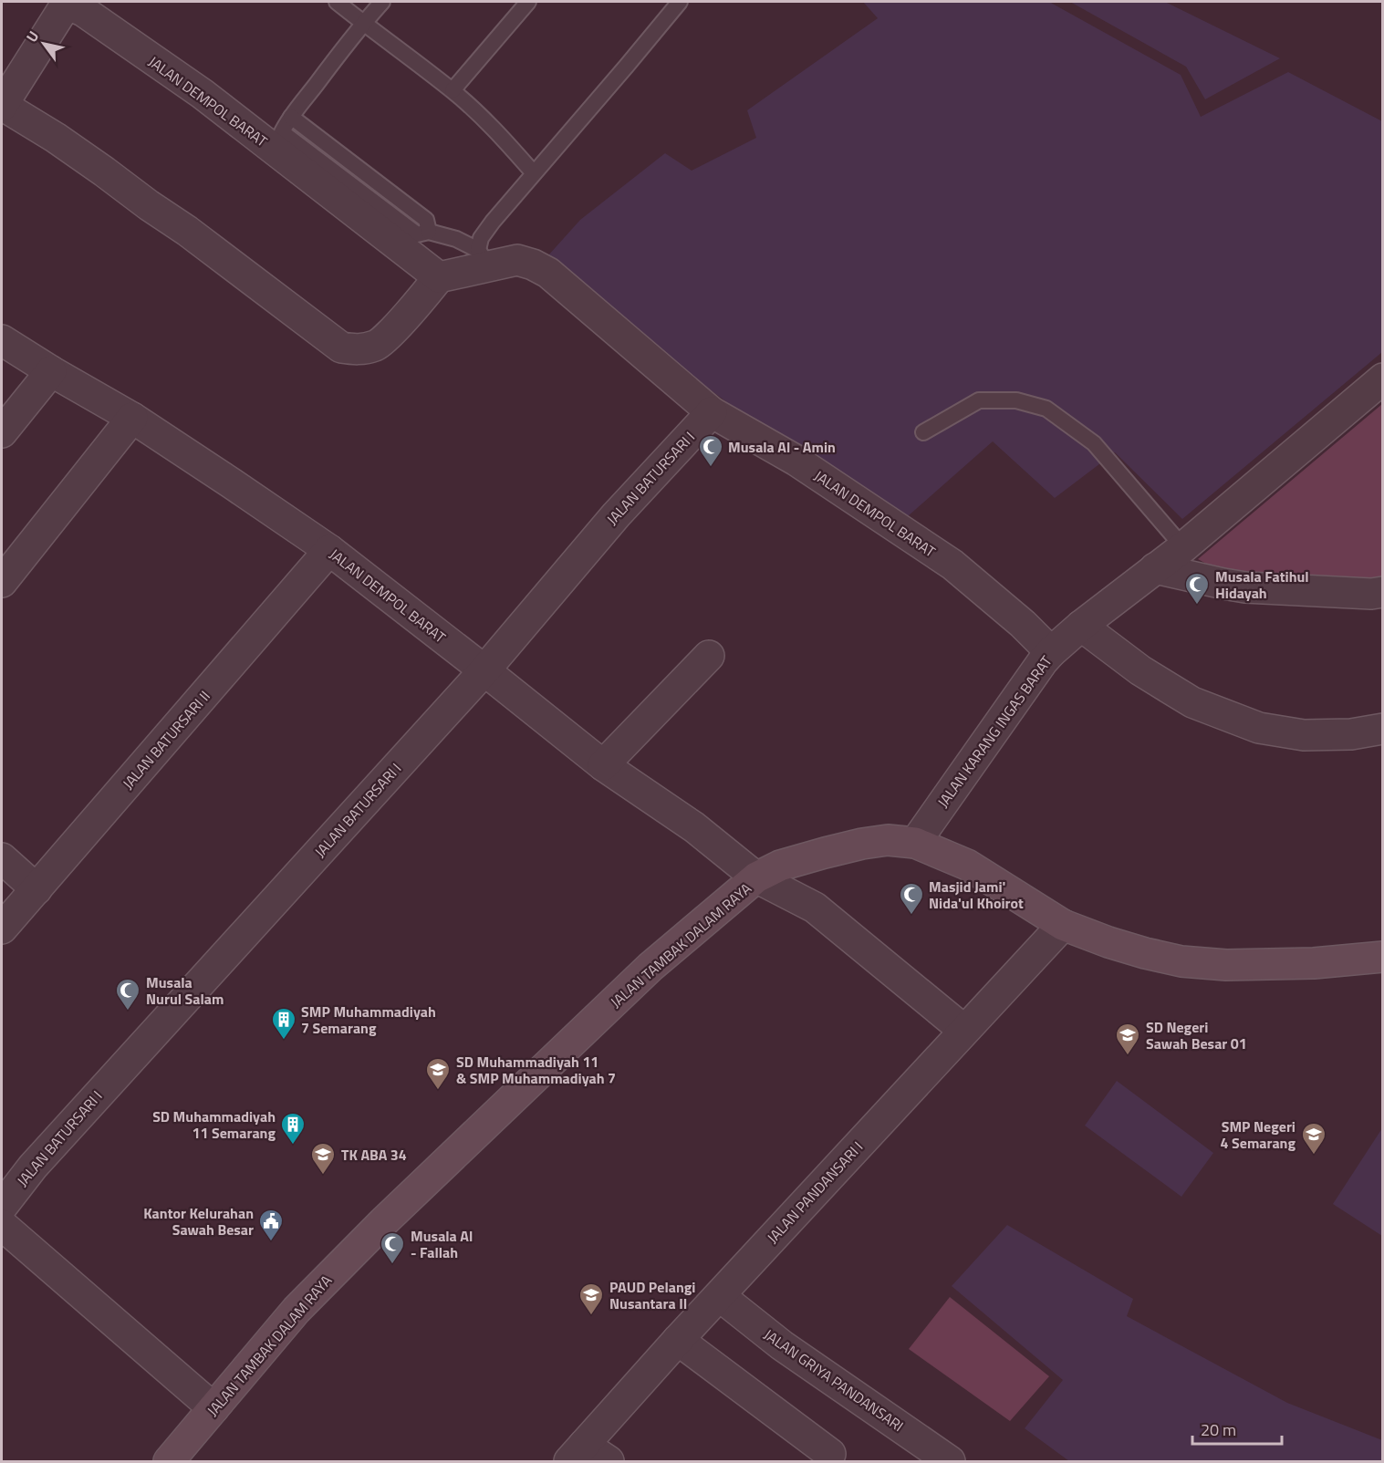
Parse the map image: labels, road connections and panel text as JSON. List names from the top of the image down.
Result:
{
  "streets": {
    "street": [
      "JALAN DEMPOL BARAT",
      "JALAN BATURSARI I",
      "JALAN KARANG INGAS BARAT",
      "JALAN BATURSARI II",
      "JALAN TAMBAK DALAM RAYA",
      "JALAN PANDANSARI I",
      "JALAN GRIYA PANDANSARI"
    ]
  },
  "crossings": [
    ["JALAN DEMPOL BARAT", "JALAN BATURSARI I"],
    ["JALAN DEMPOL BARAT", "JALAN KARANG INGAS BARAT"],
    ["JALAN DEMPOL BARAT", "JALAN BATURSARI II"],
    ["JALAN DEMPOL BARAT", "JALAN TAMBAK DALAM RAYA"],
    ["JALAN DEMPOL BARAT", "JALAN PANDANSARI I"],
    ["JALAN KARANG INGAS BARAT", "JALAN TAMBAK DALAM RAYA"],
    ["JALAN TAMBAK DALAM RAYA", "JALAN PANDANSARI I"],
    ["JALAN PANDANSARI I", "JALAN GRIYA PANDANSARI"]
  ],
  "places": {
    "mosque": [
      "Musala Al - Amin",
      "Musala Fatihul Hidayah",
      "Masjid Jami' Nida'ul Khoirot",
      "Musala Nurul Salam",
      "Musala Al - Fallah"
    ],
    "building": ["SMP Muhammadiyah 7 Semarang", "SD Muhammadiyah 11 Semarang"],
    "school or university": [
      "SD Negeri Sawah Besar 01",
      "SD Muhammadiyah 11 & SMP Muhammadiyah 7",
      "SMP Negeri 4 Semarang",
      "TK ABA 34",
      "PAUD Pelangi Nusantara II"
    ],
    "public building": ["Kantor Kelurahan Sawah Besar"]
  },
  "scale_bar": "20 m",
  "north": "top left"
}
